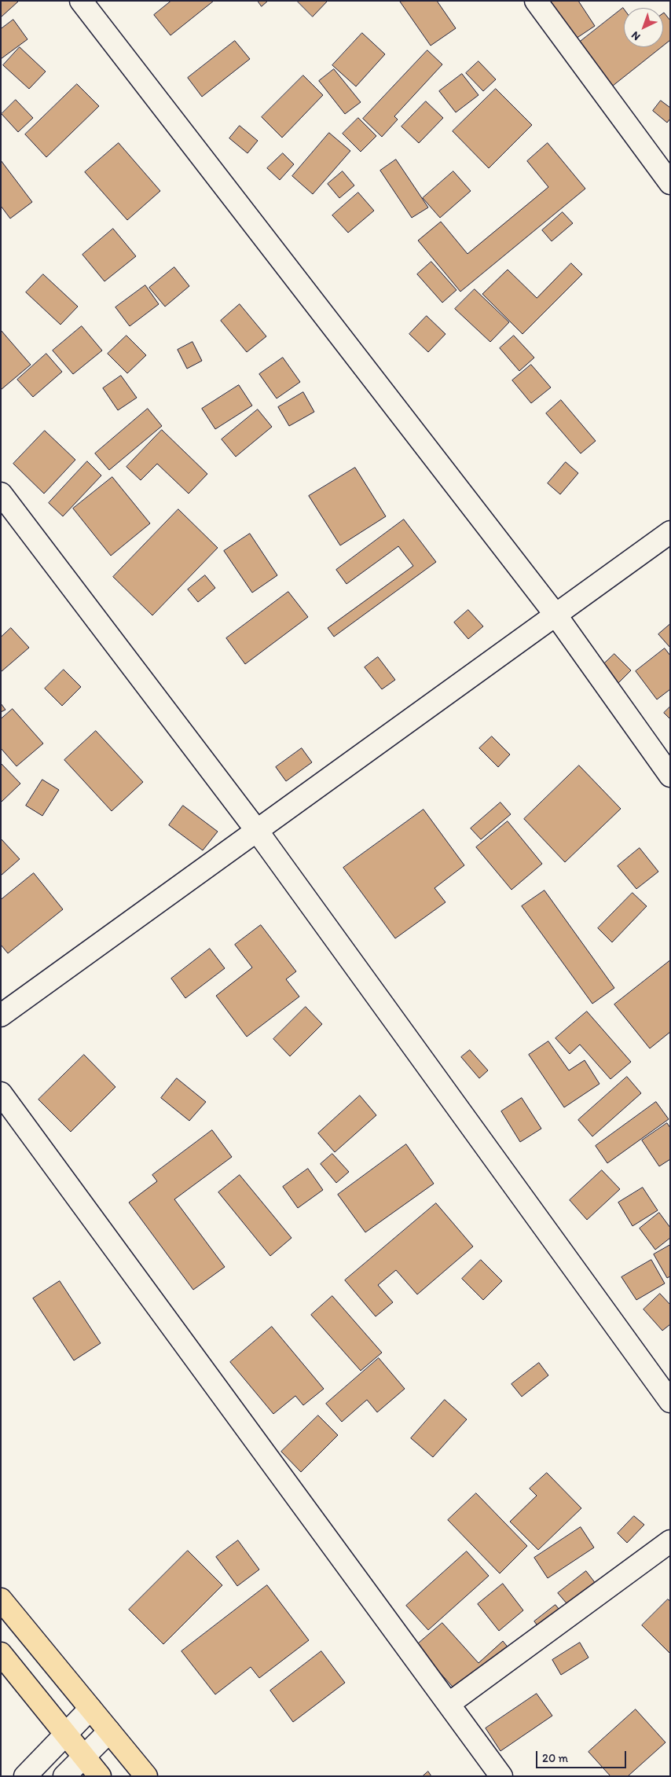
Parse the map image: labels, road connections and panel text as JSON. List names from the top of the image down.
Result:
{
  "scale_bar": "20 m",
  "north": "bottom left"
}
